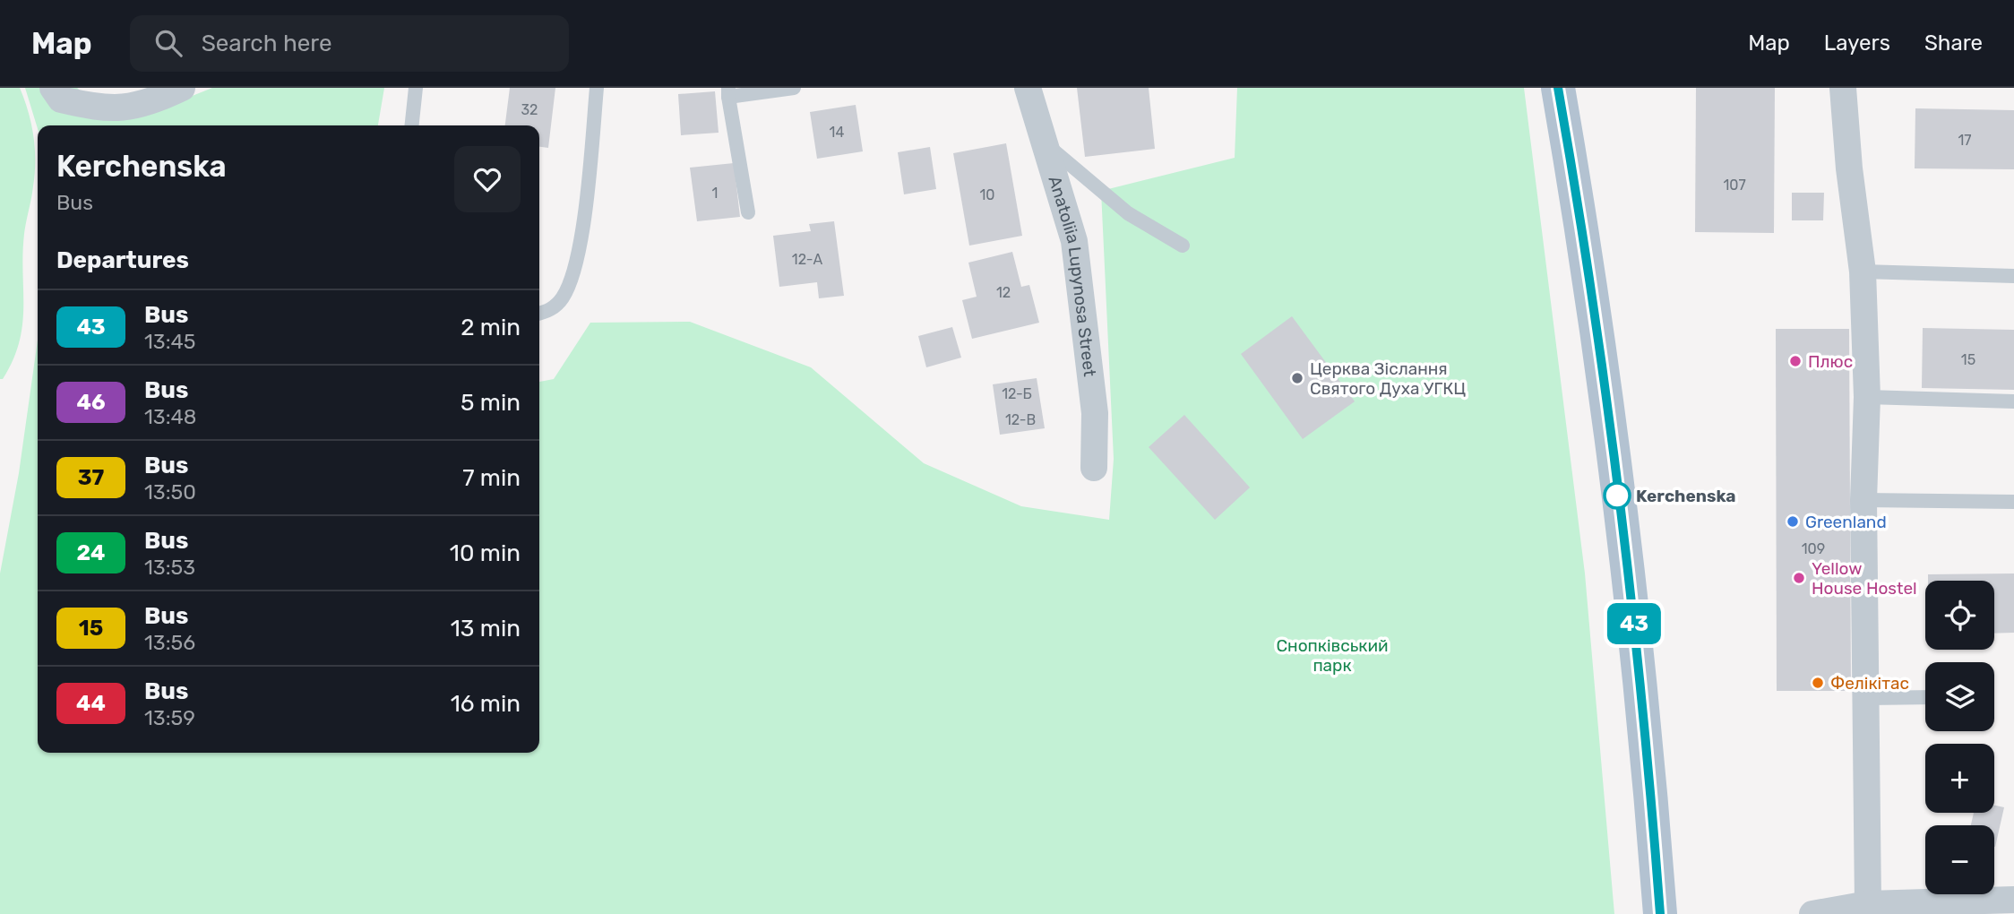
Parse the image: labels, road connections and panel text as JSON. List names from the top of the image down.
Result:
{
  "streets": {
    "street": ["Anatoliia Lupynosa Street"]
  },
  "parks": ["Снопківський парк"],
  "places": [
    "Плюс",
    "Церква Зіслання Святого Духа УГКЦ",
    "Kerchenska",
    "Greenland",
    "Yellow House Hostel",
    "Фелікітас"
  ],
  "lines": ["bus line 43"],
  "house_numbers": [
    "32",
    "14",
    "17",
    "107",
    "1",
    "10",
    "12-А",
    "12",
    "15",
    "12-Б",
    "12-В",
    "109"
  ],
  "page": {
    "header": "Map",
    "search": "Search here",
    "nav": ["Map", "Layers", "Share"],
    "on_map": "43",
    "heading": [
      ["Kerchenska", "Bus"],
      "Departures"
    ],
    "list": [
      {
        "mark": "43",
        "name": "Bus",
        "note": "13:45",
        "value": "2 min"
      },
      {
        "mark": "46",
        "name": "Bus",
        "note": "13:48",
        "value": "5 min"
      },
      {
        "mark": "37",
        "name": "Bus",
        "note": "13:50",
        "value": "7 min"
      },
      {
        "mark": "24",
        "name": "Bus",
        "note": "13:53",
        "value": "10 min"
      },
      {
        "mark": "15",
        "name": "Bus",
        "note": "13:56",
        "value": "13 min"
      },
      {
        "mark": "44",
        "name": "Bus",
        "note": "13:59",
        "value": "16 min"
      }
    ],
    "map_buttons": ["+", "−"]
  }
}
